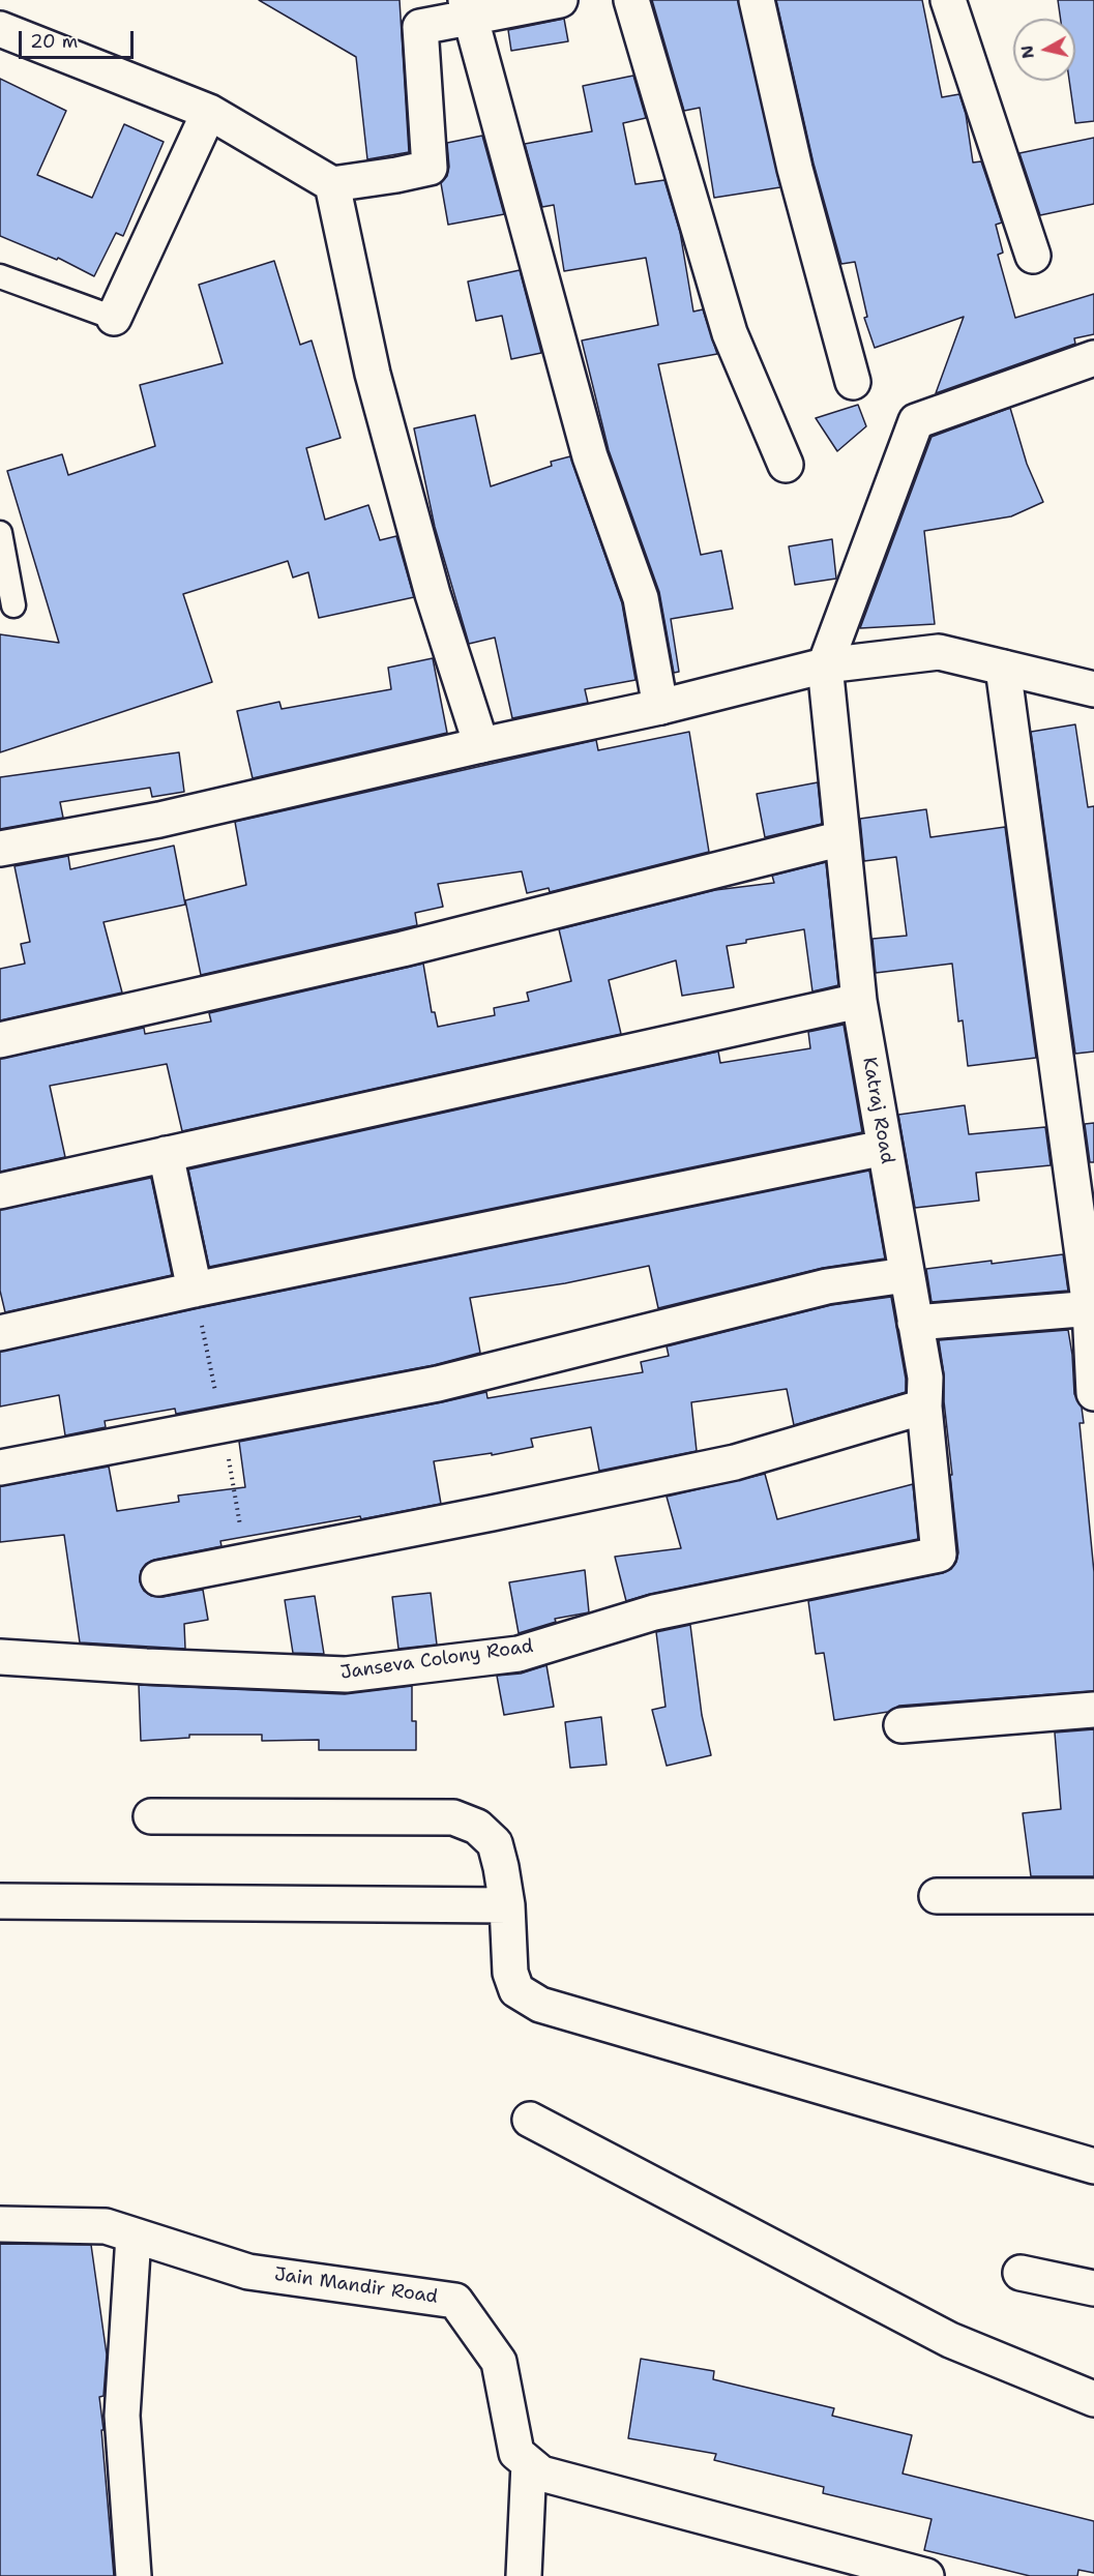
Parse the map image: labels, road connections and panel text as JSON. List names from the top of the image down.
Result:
{
  "streets": {
    "street": ["Katraj Road", "Janseva Colony Road", "Jain Mandir Road"]
  },
  "crossings": [
    ["Katraj Road", "Janseva Colony Road"]
  ],
  "scale_bar": "20 m",
  "north": "left"
}
